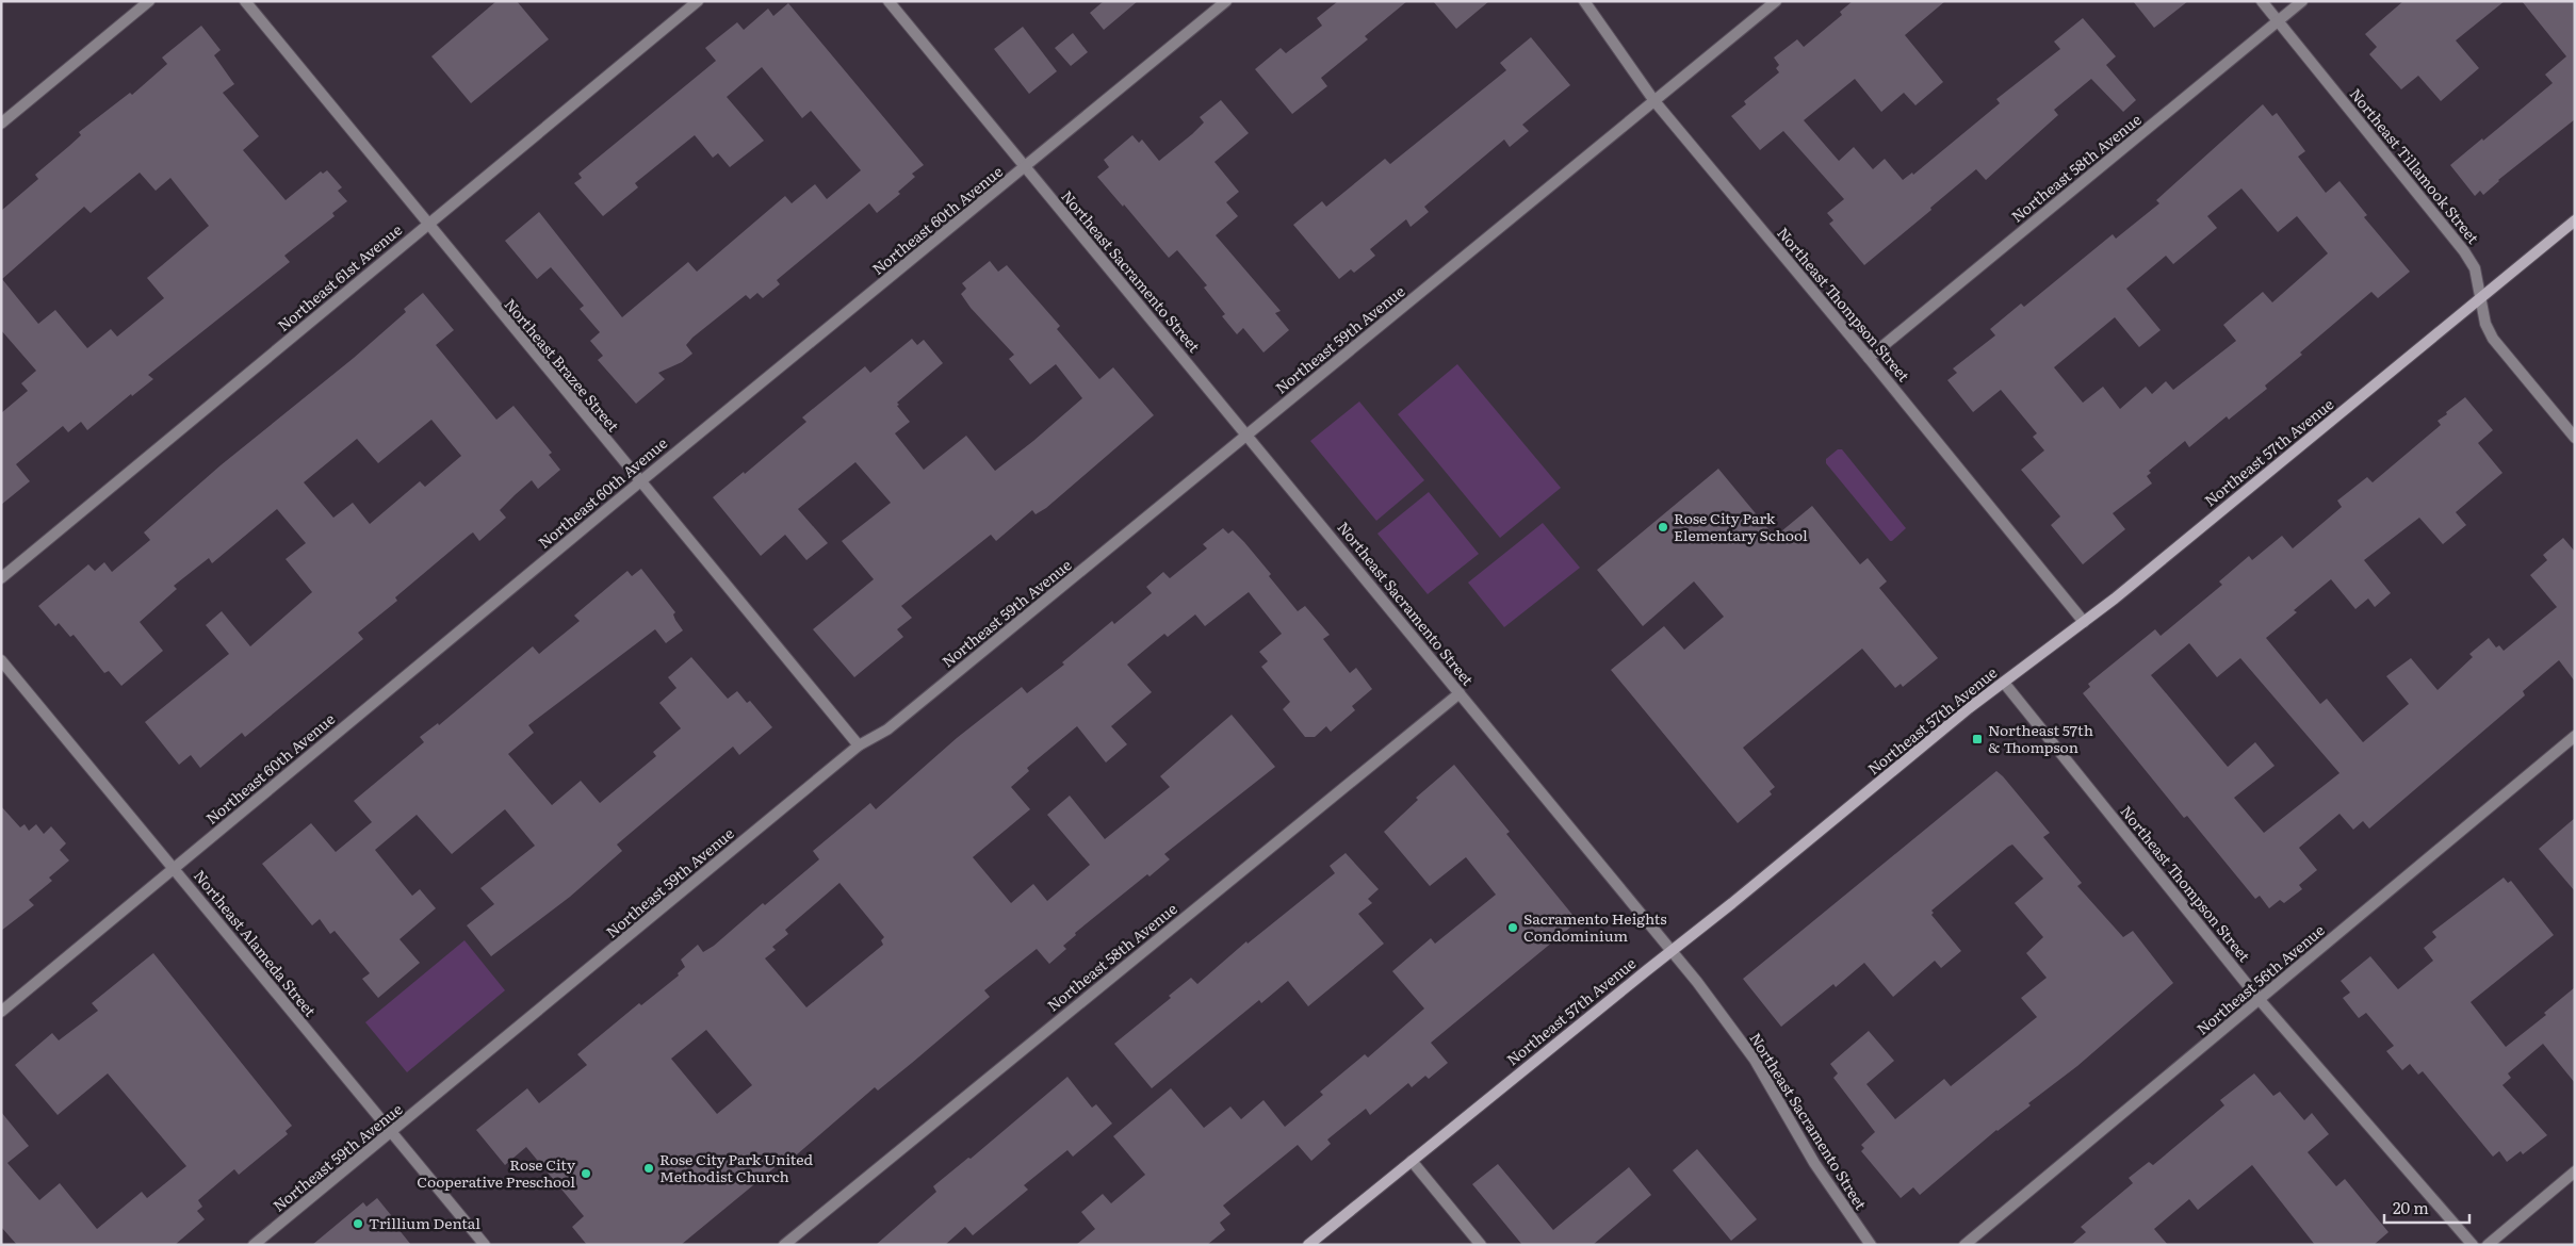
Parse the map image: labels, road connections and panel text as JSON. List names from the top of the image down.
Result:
{
  "streets": {
    "main road": ["Northeast 57th Avenue"],
    "street": [
      "Northeast Tillamook Street",
      "Northeast 58th Avenue",
      "Northeast 60th Avenue",
      "Northeast Sacramento Street",
      "Northeast 61st Avenue",
      "Northeast Thompson Street",
      "Northeast 59th Avenue",
      "Northeast Brazee Street",
      "Northeast Alameda Street",
      "Northeast 56th Avenue"
    ]
  },
  "crossings": [
    ["Northeast Tillamook Street", "Northeast 58th Avenue"],
    ["Northeast Tillamook Street", "Northeast 57th Avenue"],
    ["Northeast 58th Avenue", "Northeast Sacramento Street"],
    ["Northeast 58th Avenue", "Northeast Thompson Street"],
    ["Northeast 60th Avenue", "Northeast Sacramento Street"],
    ["Northeast 60th Avenue", "Northeast Brazee Street"],
    ["Northeast 60th Avenue", "Northeast Alameda Street"],
    ["Northeast Sacramento Street", "Northeast 59th Avenue"],
    ["Northeast Sacramento Street", "Northeast 57th Avenue"],
    ["Northeast 61st Avenue", "Northeast Brazee Street"],
    ["Northeast Thompson Street", "Northeast 59th Avenue"],
    ["Northeast Thompson Street", "Northeast 57th Avenue"],
    ["Northeast Thompson Street", "Northeast 56th Avenue"],
    ["Northeast 59th Avenue", "Northeast Brazee Street"],
    ["Northeast 59th Avenue", "Northeast Alameda Street"]
  ],
  "places": {
    "other": [
      "Rose City Park Elementary School",
      "Sacramento Heights Condominium",
      "Rose City Park United Methodist Church",
      "Rose City Cooperative Preschool",
      "Trillium Dental"
    ],
    "transit": ["Northeast 57th & Thompson"]
  },
  "scale_bar": "20 m"
}
